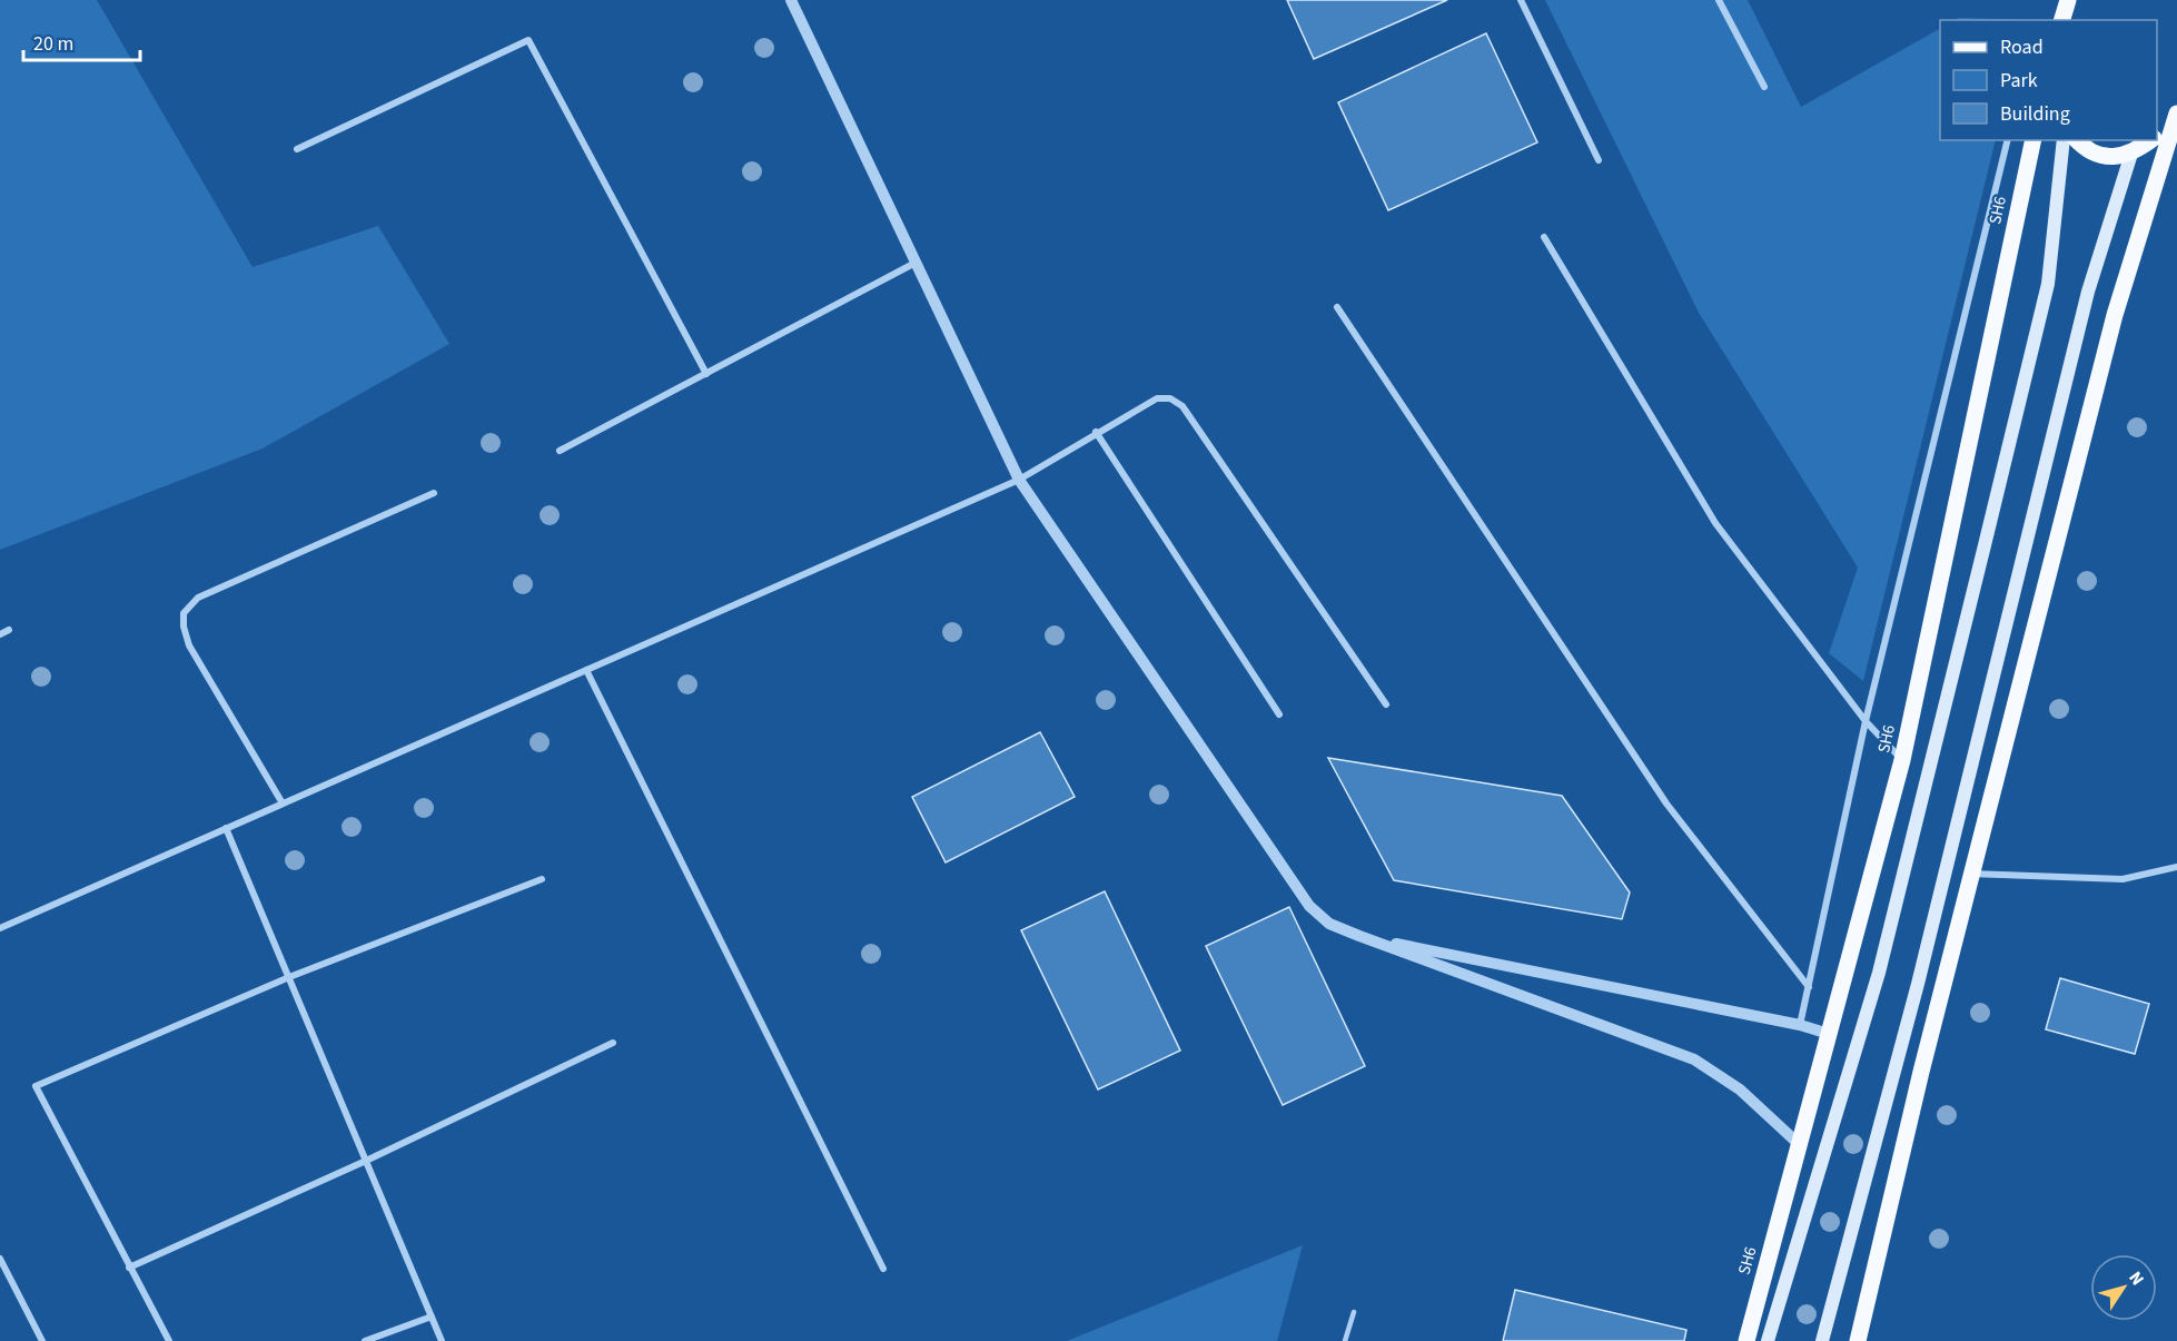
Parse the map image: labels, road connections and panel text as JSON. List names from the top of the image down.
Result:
{
  "streets": {
    "main road": ["SH6"]
  },
  "legend": ["Road", "Park", "Building"],
  "scale_bar": "20 m",
  "north": "top right"
}
